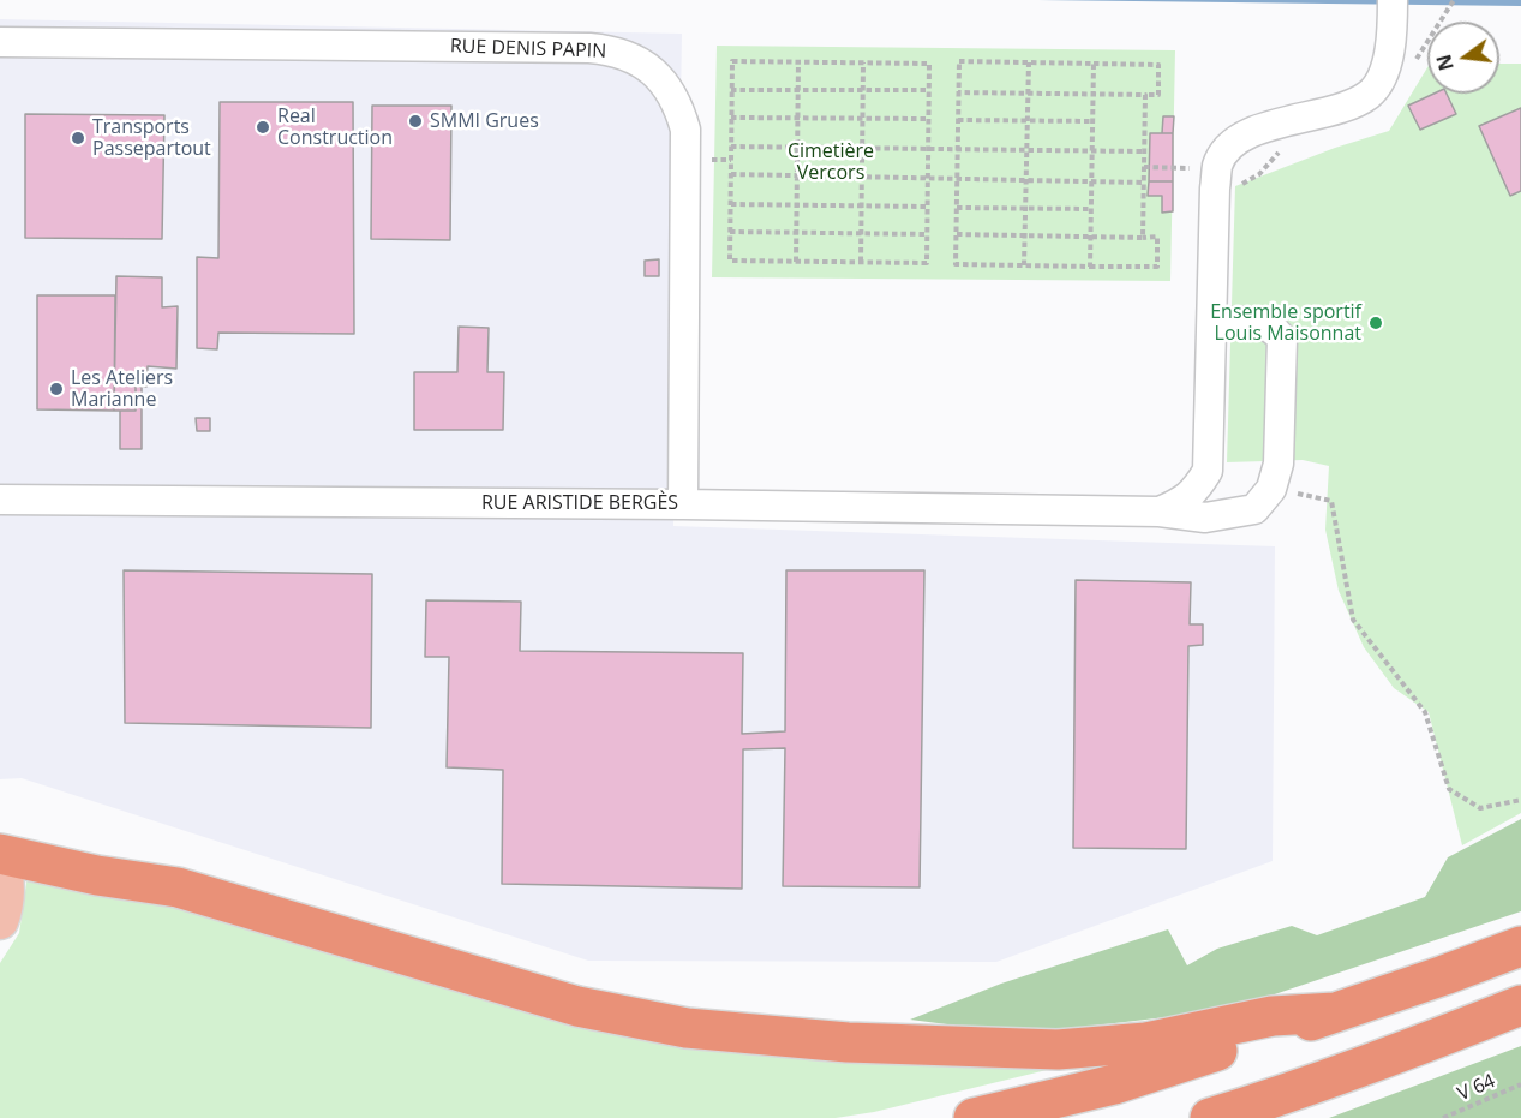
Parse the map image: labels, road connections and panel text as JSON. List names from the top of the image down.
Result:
{
  "streets": {
    "street": ["RUE DENIS PAPIN", "RUE ARISTIDE BERGÈS"],
    "path": ["V 64"]
  },
  "crossings": [
    ["RUE DENIS PAPIN", "RUE ARISTIDE BERGÈS"]
  ],
  "parks": ["Cimetière Vercors"],
  "places": [
    "SMMI Grues",
    "Real Construction",
    "Transports Passepartout",
    "Ensemble sportif Louis Maisonnat",
    "Les Ateliers Marianne"
  ],
  "north": "left"
}
